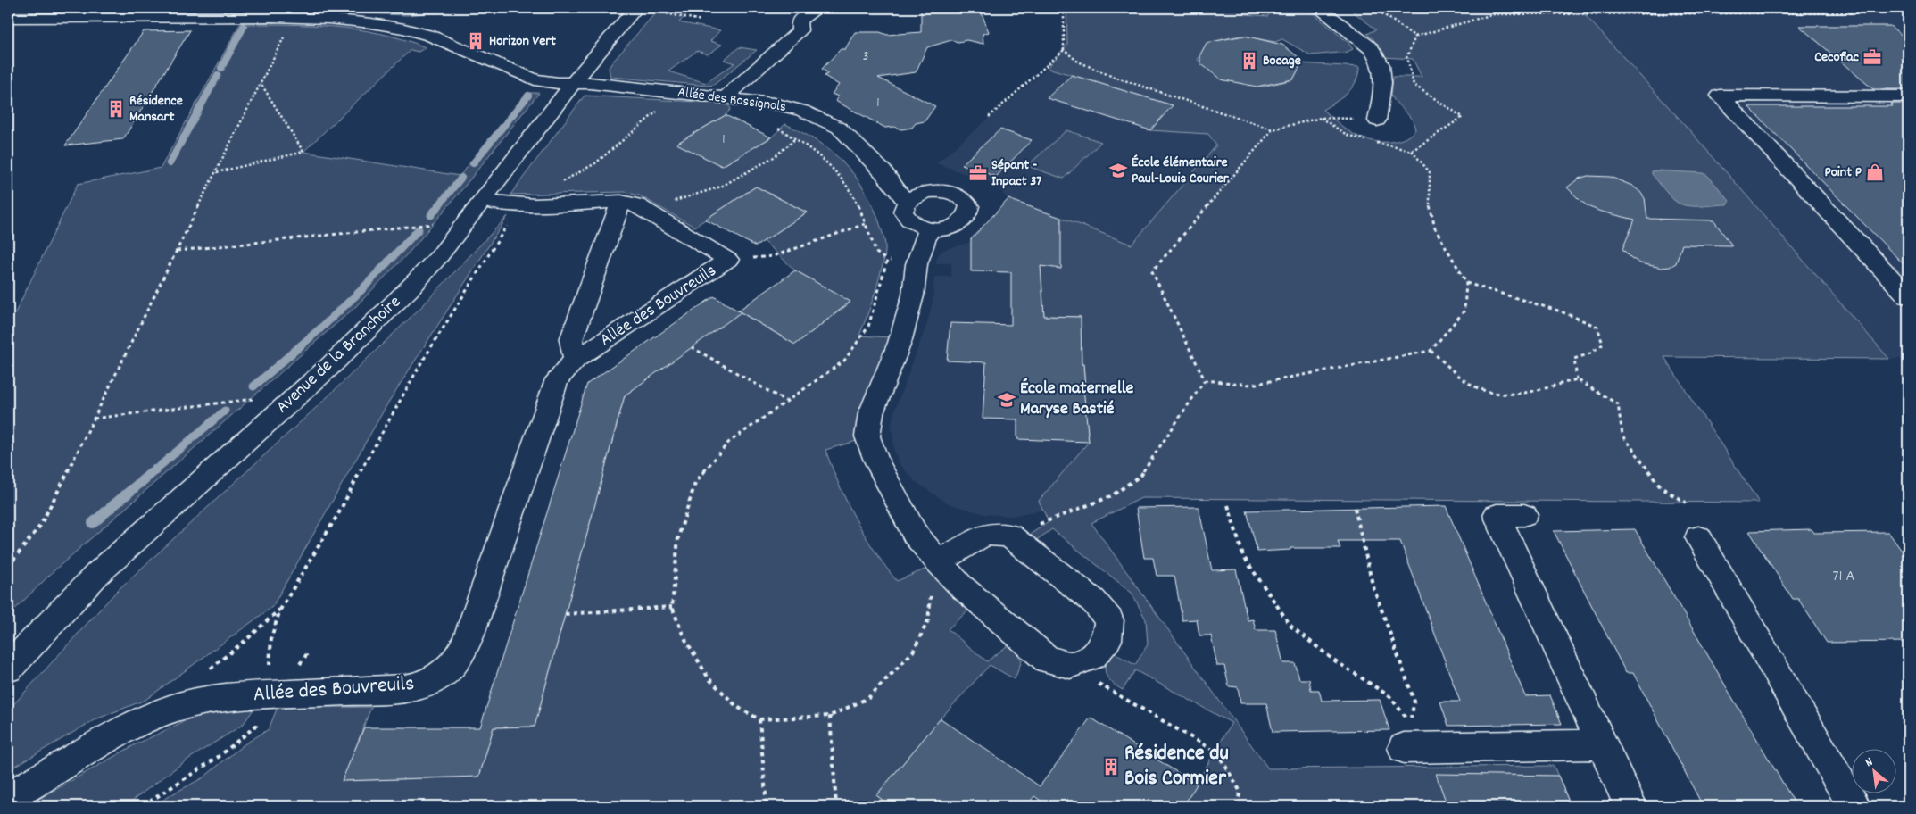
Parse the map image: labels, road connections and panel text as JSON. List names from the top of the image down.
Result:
{
  "streets": {
    "street": ["Allée des Rossignols", "Allée des Bouvreuils", "Avenue de la Branchoire"]
  },
  "crossings": [
    ["Allée des Rossignols", "Avenue de la Branchoire"],
    ["Allée des Bouvreuils", "Avenue de la Branchoire"]
  ],
  "places": {
    "building": [
      "Horizon Vert",
      "Bocage",
      "Résidence Mansart",
      "Résidence du Bois Cormier"
    ],
    "office": ["Cecofiac", "Sépant - Inpact 37"],
    "school or university": ["École élémentaire Paul-Louis Courier", "École maternelle Maryse Bastié"],
    "shop": ["Point P"]
  },
  "house_numbers": [
    "3",
    "1",
    "1",
    "71 A"
  ],
  "north": "top left"
}
